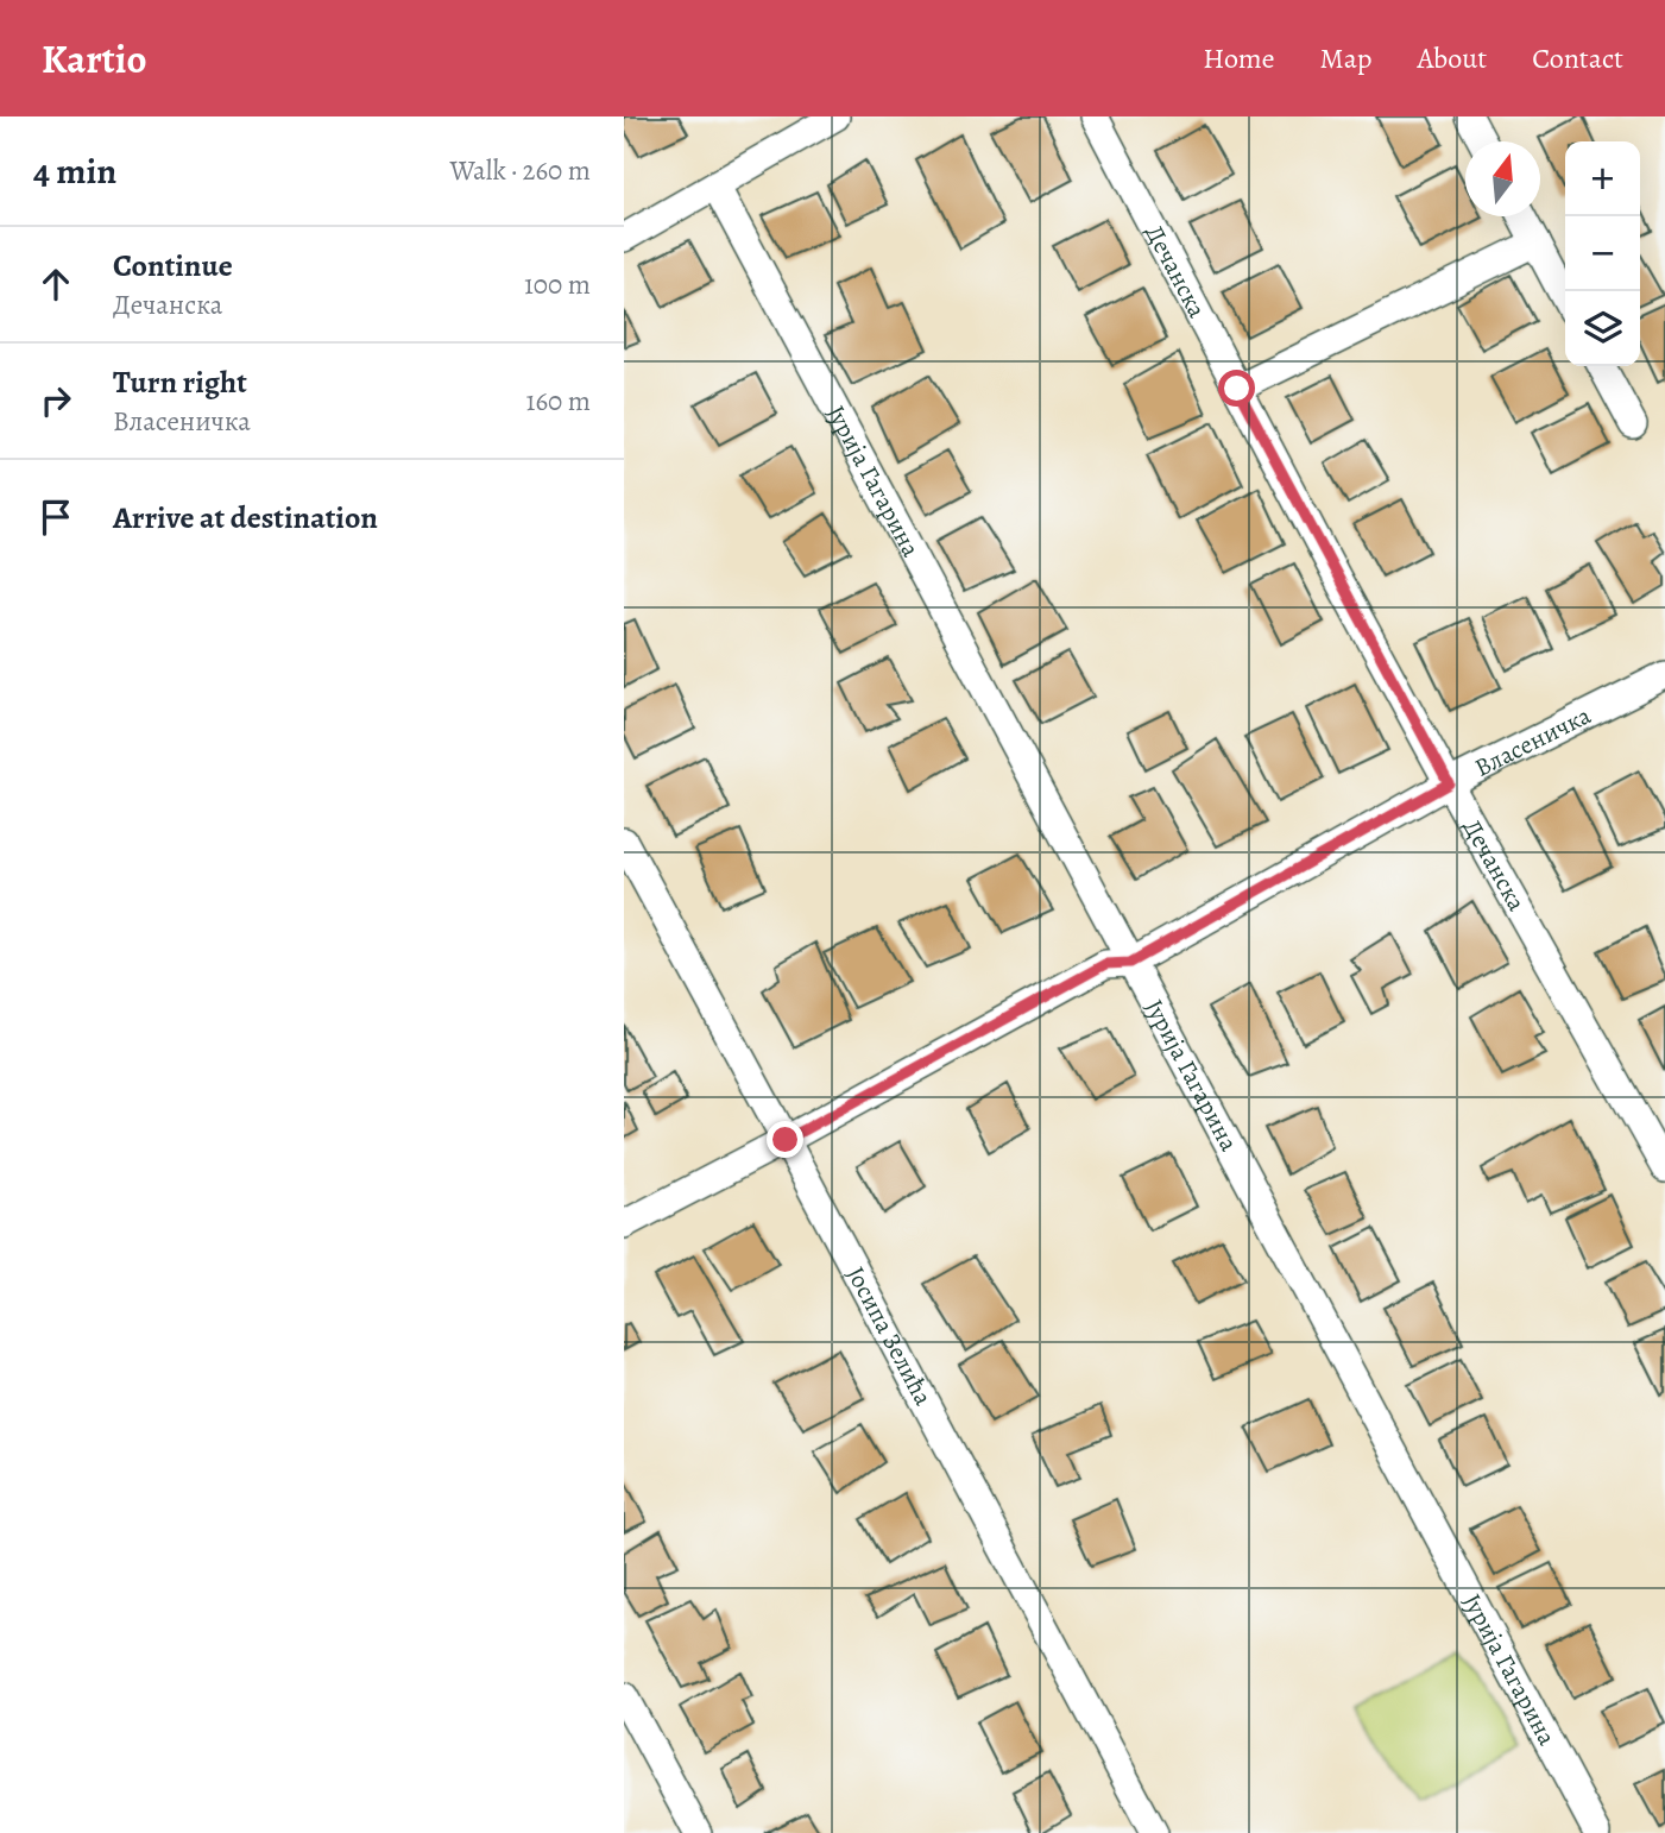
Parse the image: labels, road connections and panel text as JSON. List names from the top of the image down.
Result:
{
  "streets": {
    "street": [
      "Дечанска",
      "Јурија Гагарина",
      "Власеничка",
      "Јосипа Зелића"
    ]
  },
  "crossings": [
    ["Дечанска", "Власеничка"],
    ["Јурија Гагарина", "Власеничка"],
    ["Власеничка", "Јосипа Зелића"]
  ],
  "north": "top",
  "page": {
    "header": "Kartio",
    "nav": [
      "Home",
      "Map",
      "About",
      "Contact"
    ],
    "heading": ["4 min", "Walk · 260 m"],
    "map_buttons": ["+", "−"],
    "list": [
      ["Continue", "Дечанска", "100 m"],
      ["Turn right", "Власеничка", "160 m"],
      "Arrive at destination"
    ]
  }
}
